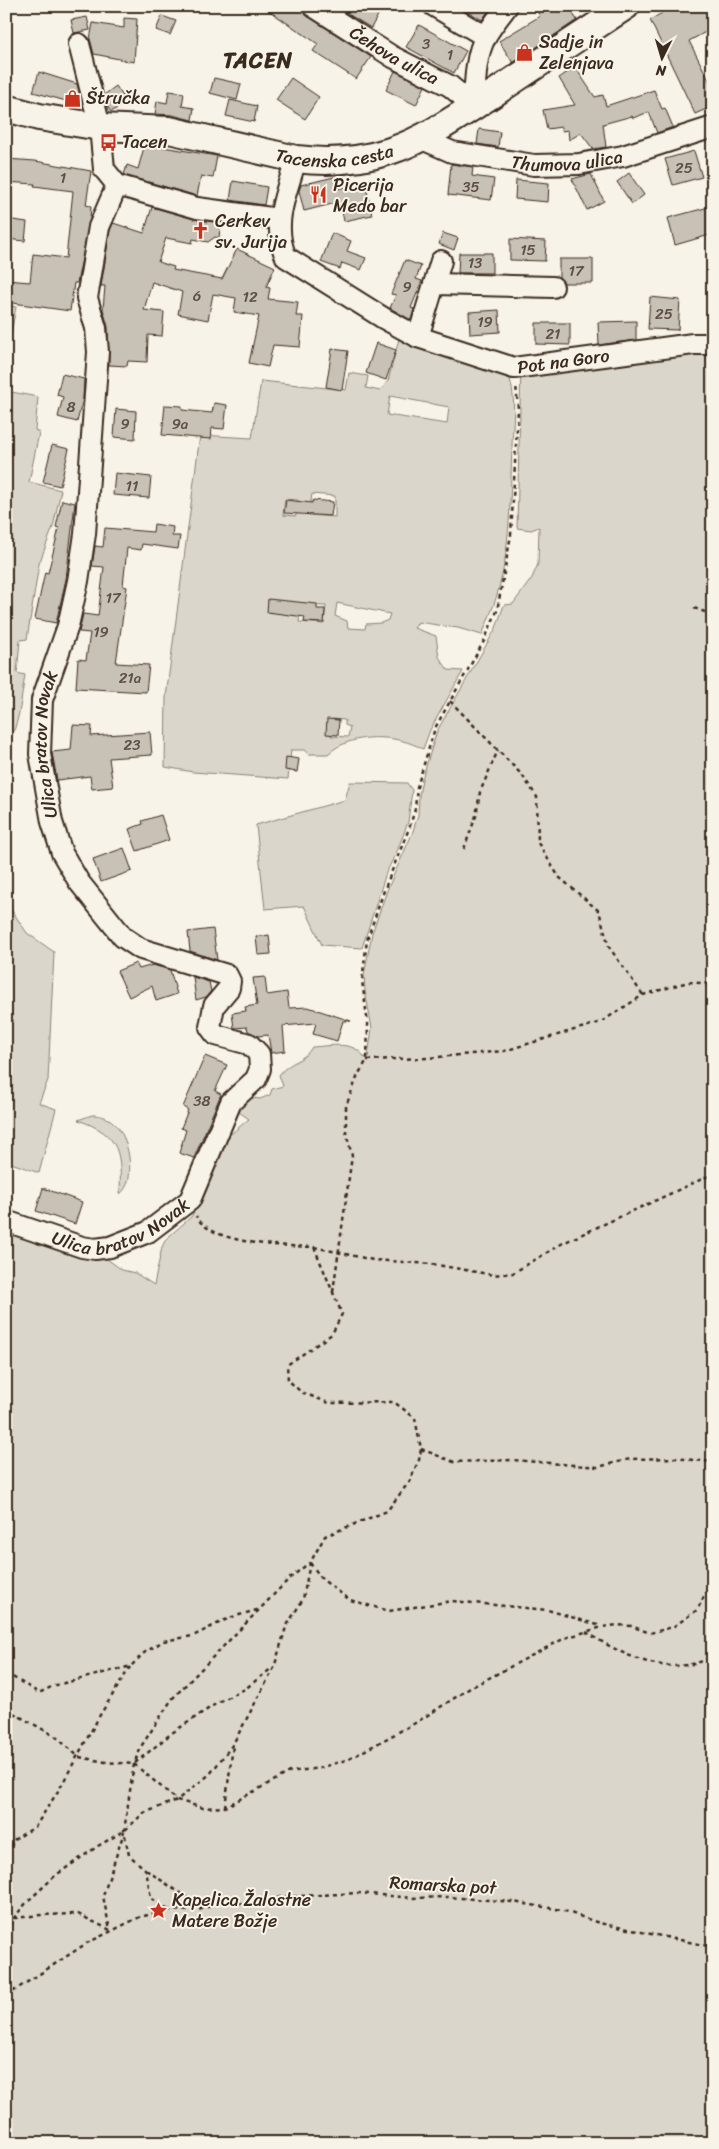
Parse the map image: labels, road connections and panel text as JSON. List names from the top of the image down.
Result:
{
  "streets": {
    "main road": ["Tacenska cesta"],
    "street": [
      "Čehova ulica",
      "Thumova ulica",
      "Pot na Goro",
      "Ulica bratov Novak"
    ],
    "path": ["Romarska pot"]
  },
  "crossings": [
    ["Čehova ulica", "Tacenska cesta"],
    ["Tacenska cesta", "Thumova ulica"],
    ["Tacenska cesta", "Pot na Goro"]
  ],
  "districts": ["TACEN"],
  "places": {
    "shop": ["Sadje in Zelenjava", "Štručka"],
    "bus stop": ["Tacen"],
    "restaurant": ["Picerija Medo bar"],
    "church": ["Cerkev sv. Jurija"],
    "place": ["Kapelica Žalostne Matere Božje"]
  },
  "house_numbers": [
    "3",
    "1",
    "25",
    "1",
    "35",
    "15",
    "13",
    "17",
    "9",
    "6",
    "12",
    "25",
    "19",
    "21",
    "8",
    "9",
    "9a",
    "11",
    "17",
    "19",
    "21a",
    "23",
    "38"
  ],
  "north": "bottom"
}
